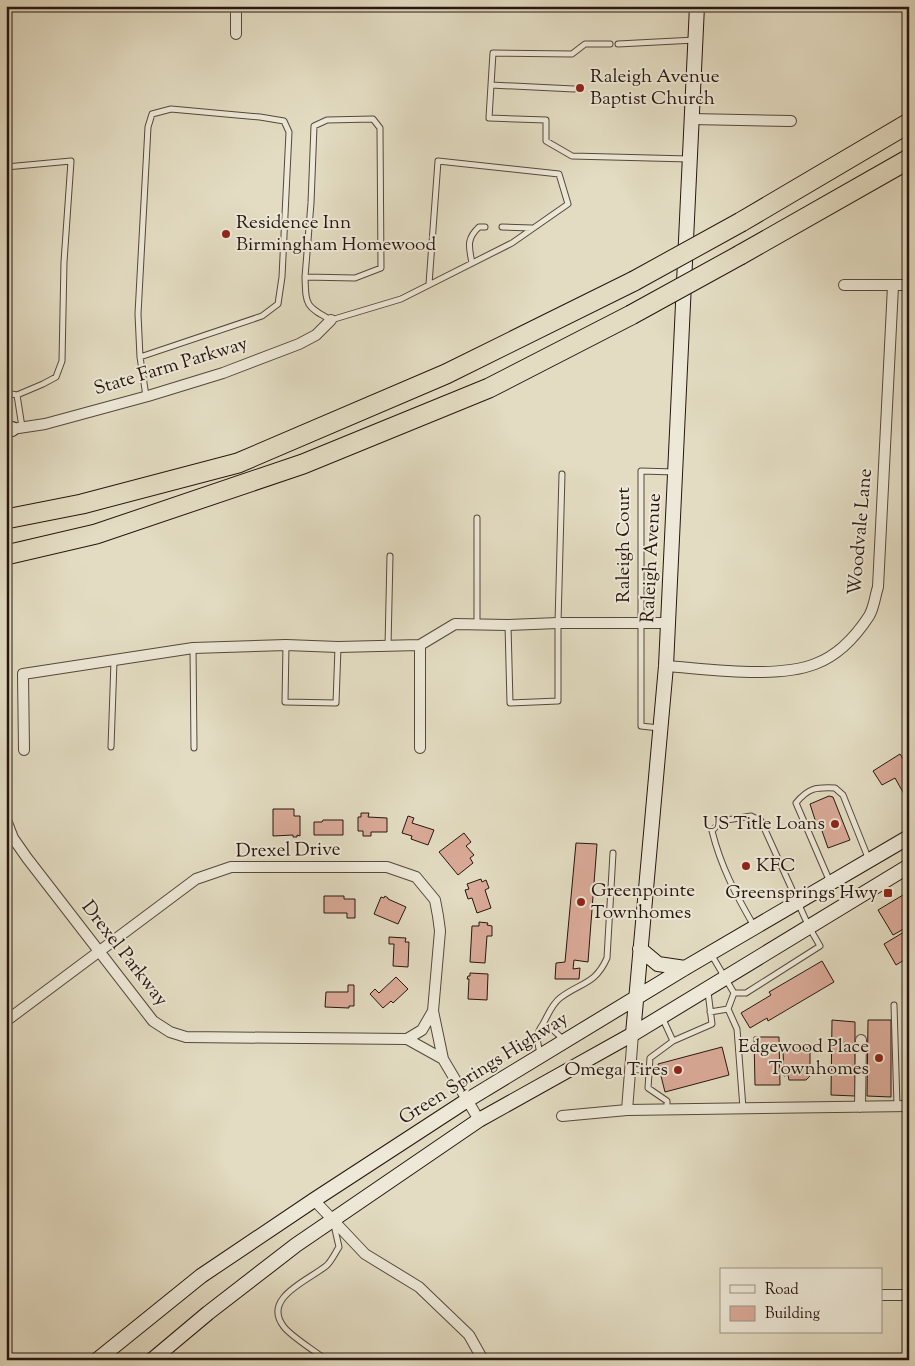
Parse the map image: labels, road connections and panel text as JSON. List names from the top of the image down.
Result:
{
  "streets": {
    "main road": ["Raleigh Avenue", "Green Springs Highway"],
    "street": [
      "State Farm Parkway",
      "Woodvale Lane",
      "Raleigh Court",
      "Drexel Drive",
      "Drexel Parkway"
    ]
  },
  "crossings": [
    ["Woodvale Lane", "Raleigh Avenue"],
    ["Raleigh Court", "Raleigh Avenue"],
    ["Raleigh Avenue", "Green Springs Highway"],
    ["Drexel Drive", "Drexel Parkway"]
  ],
  "places": {
    "other": [
      "Raleigh Avenue Baptist Church",
      "Residence Inn Birmingham Homewood",
      "US Title Loans",
      "KFC",
      "Greenpointe Townhomes",
      "Edgewood Place Townhomes",
      "Omega Tires"
    ],
    "transit": ["Greensprings Hwy"]
  },
  "legend": ["Road", "Building"]
}
